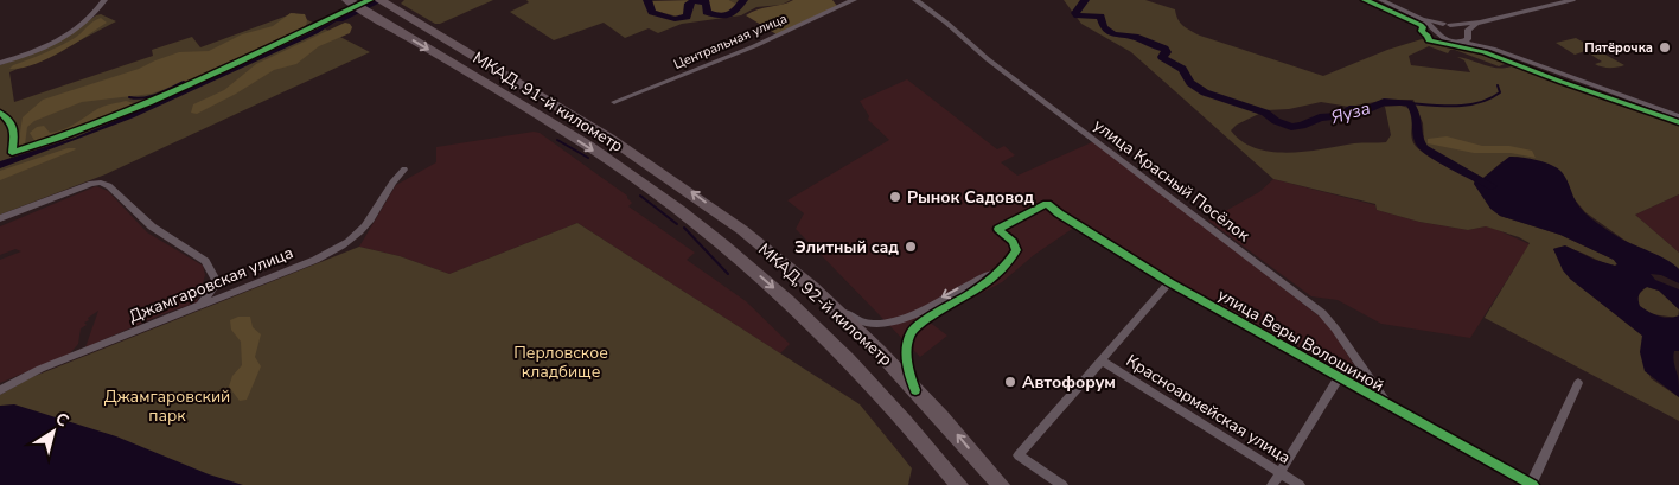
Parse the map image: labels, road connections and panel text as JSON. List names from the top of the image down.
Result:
{
  "streets": {
    "highway": ["МКАД, 91-й километр", "МКАД, 92-й километр"],
    "street": [
      "Центральная улица",
      "улица Красный Посёлок",
      "Джамгаровская улица",
      "улица Веры Волошиной",
      "Красноармейская улица"
    ]
  },
  "crossings": [
    ["МКАД, 91-й километр", "МКАД, 92-й километр"],
    ["улица Красный Посёлок", "улица Веры Волошиной"]
  ],
  "water": ["Яуза"],
  "parks": ["Перловское кладбище", "Джамгаровский парк"],
  "places": [
    "Пятёрочка",
    "Рынок Садовод",
    "Элитный сад",
    "Автофорум"
  ],
  "north": "top right"
}
